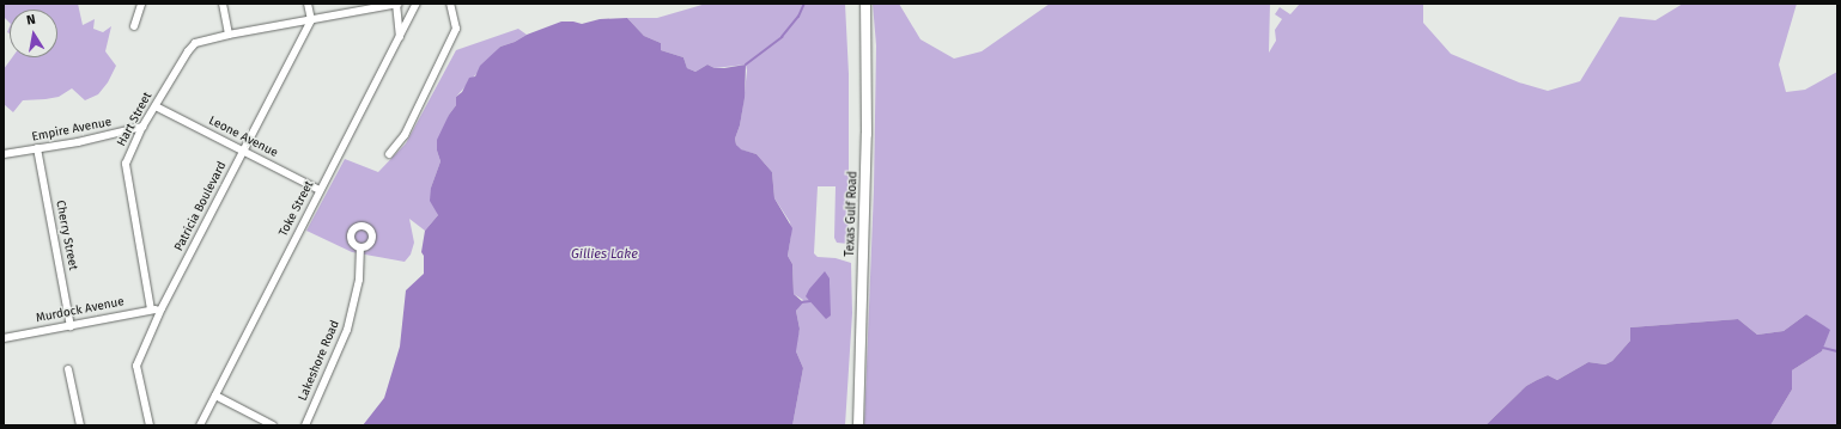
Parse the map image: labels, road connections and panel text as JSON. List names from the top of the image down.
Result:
{
  "streets": {
    "main road": ["Texas Gulf Road"],
    "street": [
      "Hart Street",
      "Empire Avenue",
      "Leone Avenue",
      "Patricia Boulevard",
      "Toke Street",
      "Cherry Street",
      "Murdock Avenue",
      "Lakeshore Road"
    ]
  },
  "crossings": [
    ["Hart Street", "Empire Avenue"],
    ["Hart Street", "Leone Avenue"],
    ["Hart Street", "Patricia Boulevard"],
    ["Hart Street", "Murdock Avenue"],
    ["Empire Avenue", "Cherry Street"],
    ["Leone Avenue", "Patricia Boulevard"],
    ["Leone Avenue", "Toke Street"],
    ["Patricia Boulevard", "Murdock Avenue"],
    ["Cherry Street", "Murdock Avenue"]
  ],
  "water": ["Gillies Lake"],
  "north": "top"
}
